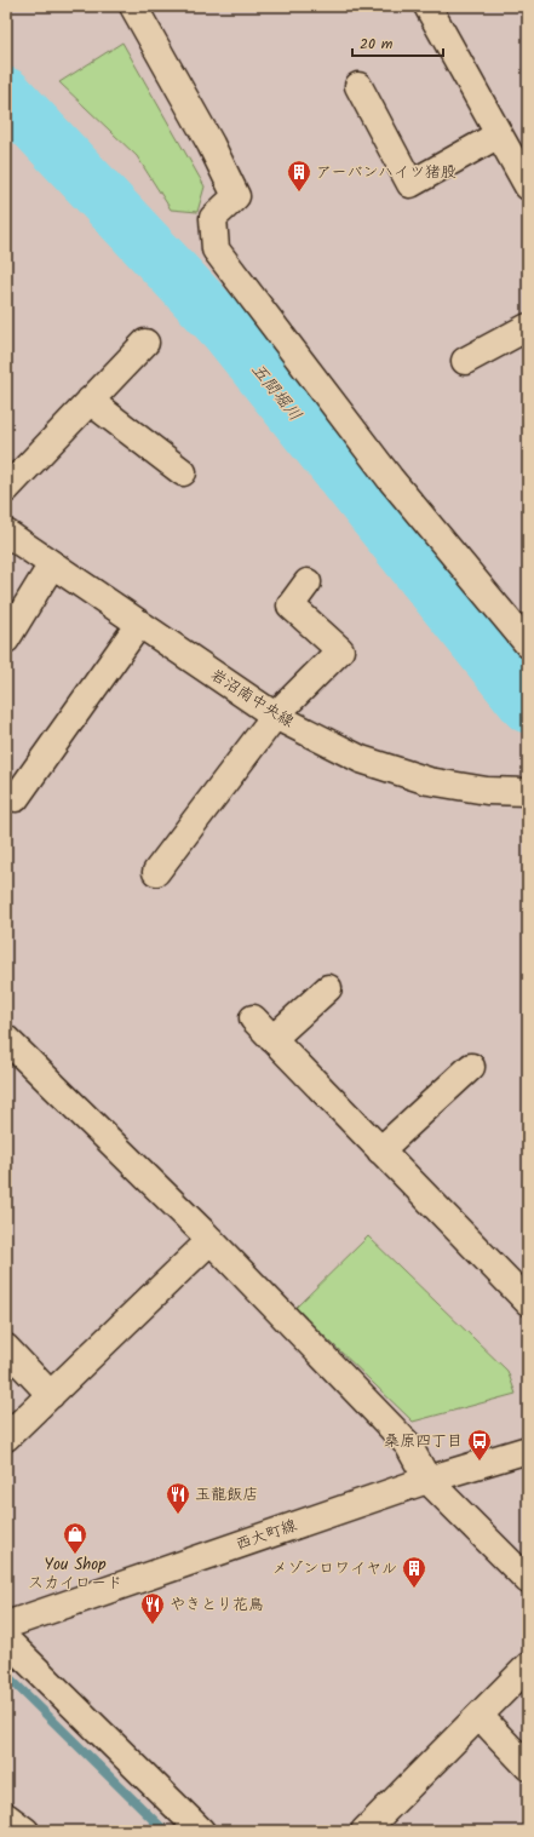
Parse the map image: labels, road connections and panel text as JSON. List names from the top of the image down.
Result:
{
  "streets": {
    "street": ["岩沼南中央線", "西大町線"]
  },
  "water": ["五間堀川"],
  "places": {
    "building": ["アーバンハイツ猪股", "メゾンロワイヤル"],
    "bus stop": ["桑原四丁目"],
    "restaurant": ["玉龍飯店", "やきとり花鳥"],
    "shop": ["You Shop スカイロード"]
  },
  "scale_bar": "20 m"
}
